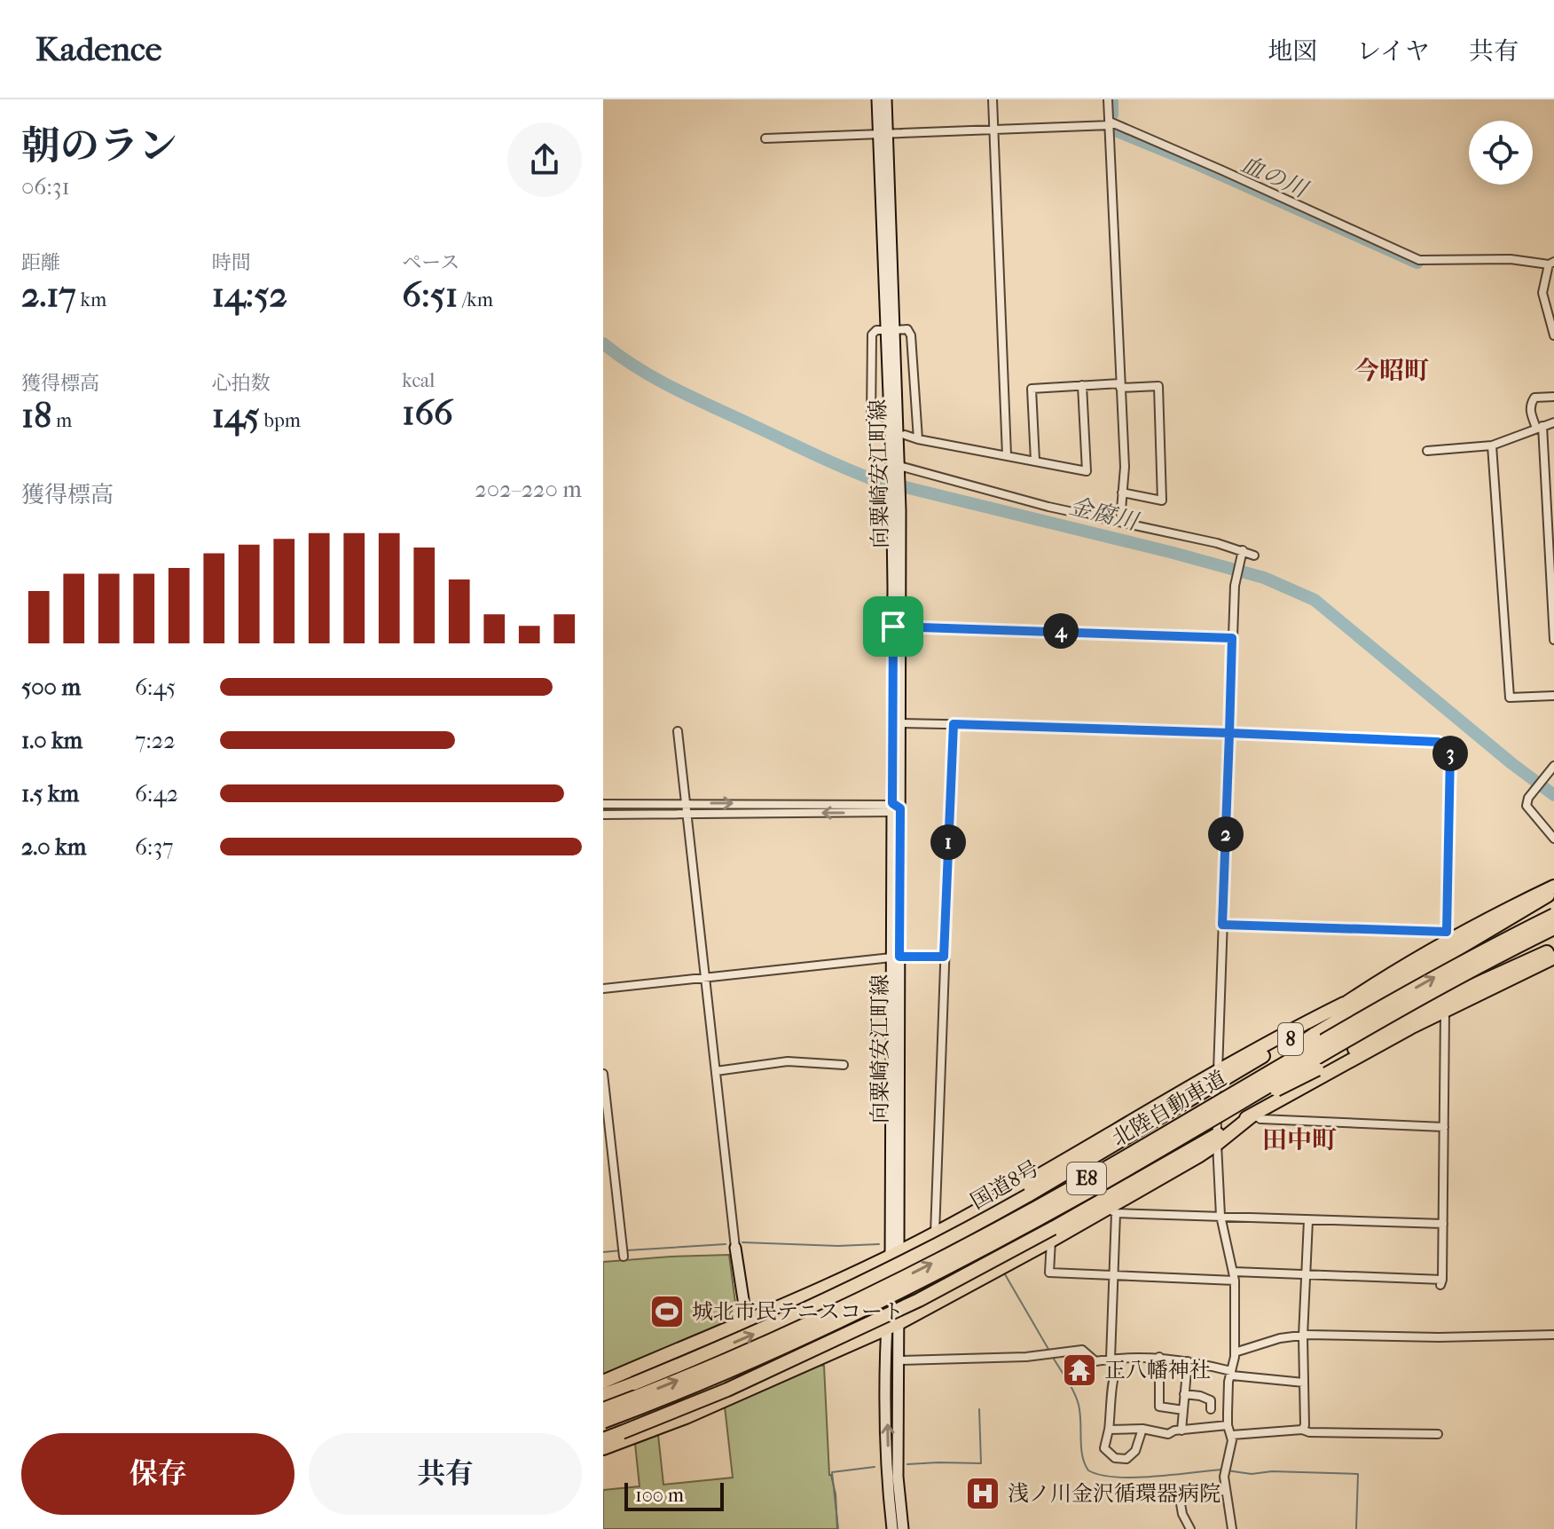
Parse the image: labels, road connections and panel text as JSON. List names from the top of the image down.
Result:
{
  "streets": {
    "highway": [
      "8",
      "北陸自動車道",
      "E8",
      "国道8号"
    ],
    "main road": ["向粟崎安江町線"]
  },
  "districts": ["今昭町", "田中町"],
  "water": ["血の川", "金腐川"],
  "places": {
    "sports": ["城北市民テニスコート"],
    "temple": ["正八幡神社"],
    "hospital": ["浅ノ川金沢循環器病院"]
  },
  "scale_bar": "100 m",
  "page": {
    "header": "Kadence",
    "nav": ["地図", "レイヤ", "共有"],
    "heading": ["朝のラン", "06:31"],
    "stats": [
      ["距離", "2.17 km"],
      ["時間", "14:52"],
      ["ペース", "6:51 /km"],
      ["獲得標高", "18 m"],
      ["心拍数", "145 bpm"],
      ["kcal", "166"]
    ],
    "chart": ["獲得標高", "202–220 m"],
    "pins": [
      "4",
      "3",
      "2",
      "1"
    ],
    "list": [
      {
        "name": "500 m",
        "note": "6:45"
      },
      {
        "name": "1.0 km",
        "note": "7:22"
      },
      {
        "name": "1.5 km",
        "note": "6:42"
      },
      {
        "name": "2.0 km",
        "note": "6:37"
      }
    ],
    "buttons": ["保存", "共有"],
    "scale": "100 m"
  }
}
